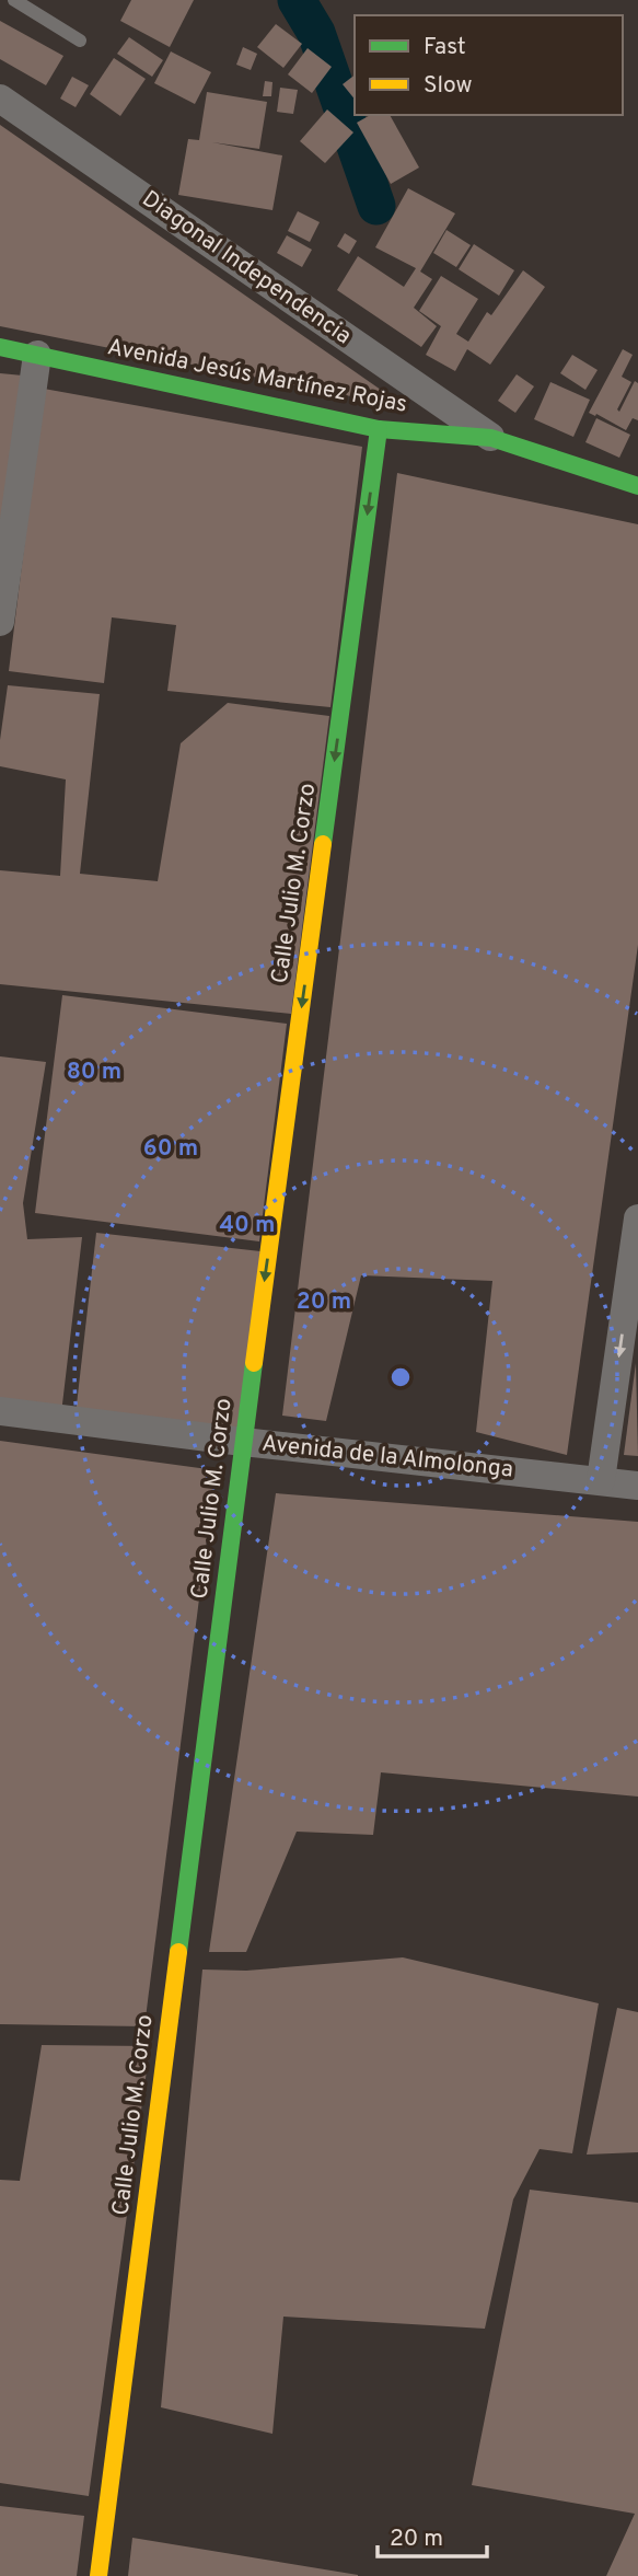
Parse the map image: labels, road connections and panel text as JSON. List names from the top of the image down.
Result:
{
  "streets": {
    "street": [
      "Diagonal Independencia",
      "Avenida Jesús Martínez Rojas",
      "Calle Julio M. Corzo",
      "Avenida de la Almolonga"
    ]
  },
  "crossings": [
    ["Diagonal Independencia", "Avenida Jesús Martínez Rojas"],
    ["Avenida Jesús Martínez Rojas", "Calle Julio M. Corzo"],
    ["Calle Julio M. Corzo", "Avenida de la Almolonga"]
  ],
  "one_way": ["Calle Julio M. Corzo"],
  "legend": ["Fast", "Slow"],
  "scale_bar": "20 m",
  "rings": [
    "80 m",
    "60 m",
    "40 m",
    "20 m"
  ]
}
